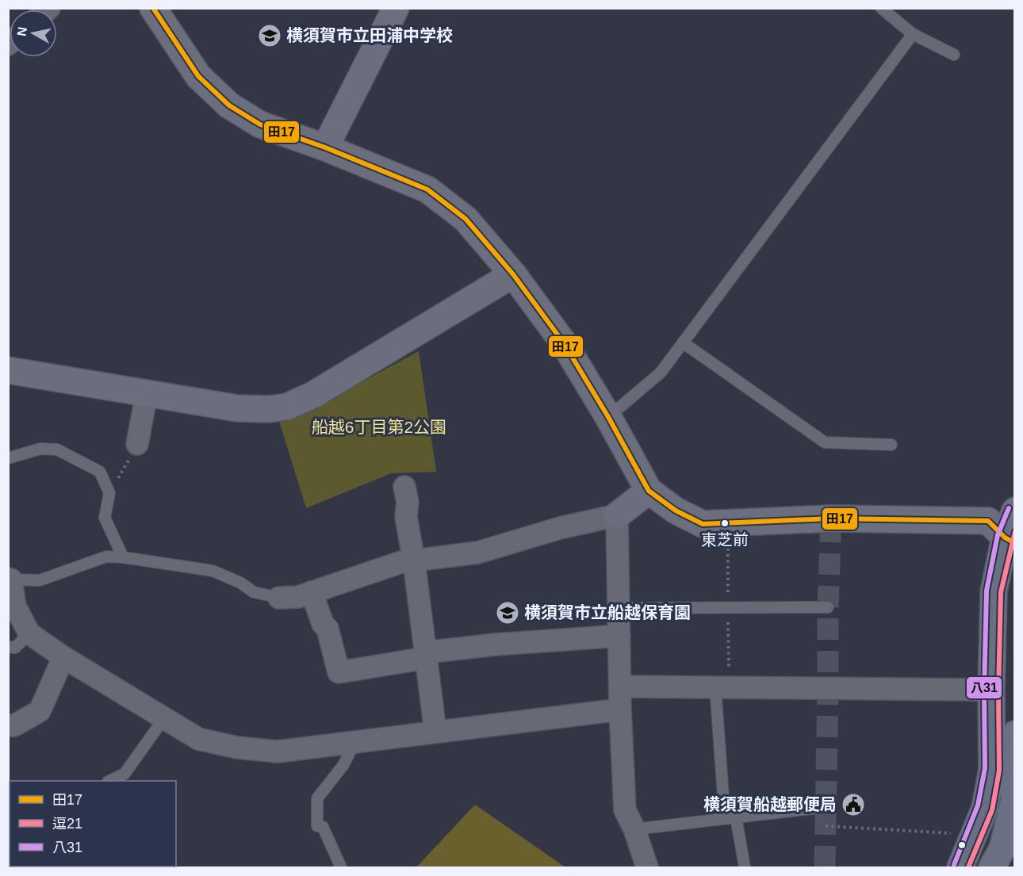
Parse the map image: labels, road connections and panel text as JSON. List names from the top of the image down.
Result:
{
  "parks": ["船越6丁目第2公園"],
  "places": {
    "school or university": ["横須賀市立田浦中学校", "横須賀市立船越保育園"],
    "other": ["東芝前"],
    "public building": ["横須賀船越郵便局"]
  },
  "lines": ["transit line 田17", "transit line 八31", "transit line 逗21"],
  "legend": ["田17", "逗21", "八31"],
  "north": "left"
}
